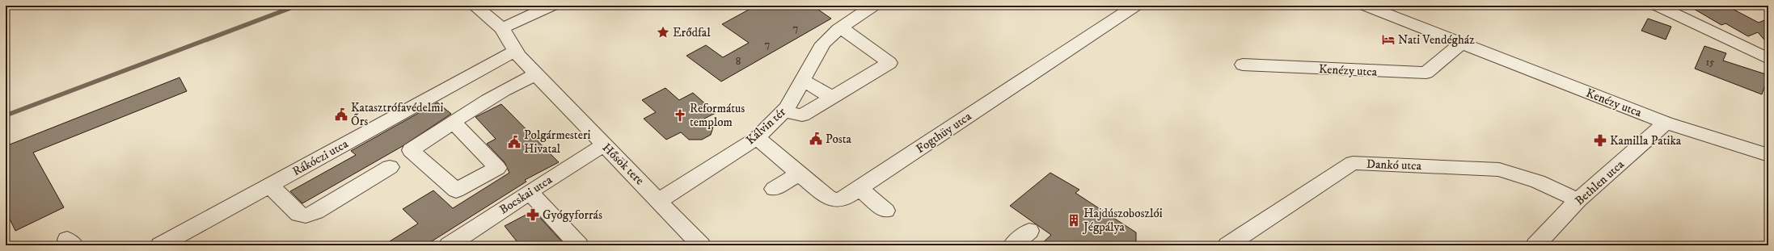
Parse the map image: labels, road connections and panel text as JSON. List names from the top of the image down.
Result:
{
  "streets": {
    "street": [
      "Kenézy utca",
      "Kálvin tér",
      "Fogthüy utca",
      "Rákóczi utca",
      "Hősök tere",
      "Dankó utca",
      "Bethlen utca",
      "Bocskai utca"
    ]
  },
  "crossings": [
    ["Kenézy utca", "Bethlen utca"],
    ["Kálvin tér", "Fogthüy utca"],
    ["Kálvin tér", "Hősök tere"],
    ["Rákóczi utca", "Hősök tere"],
    ["Hősök tere", "Bocskai utca"],
    ["Dankó utca", "Bethlen utca"]
  ],
  "places": {
    "place": ["Erődfal"],
    "hotel": ["Nati Vendégház"],
    "public building": ["Katasztrófavédelmi Őrs", "Posta", "Polgármesteri Hivatal"],
    "church": ["Református templom"],
    "pharmacy": ["Kamilla Patika", "Gyógyforrás"],
    "building": ["Hajdúszoboszlói Jégpálya"]
  },
  "house_numbers": [
    "7",
    "7",
    "8",
    "15"
  ]
}
